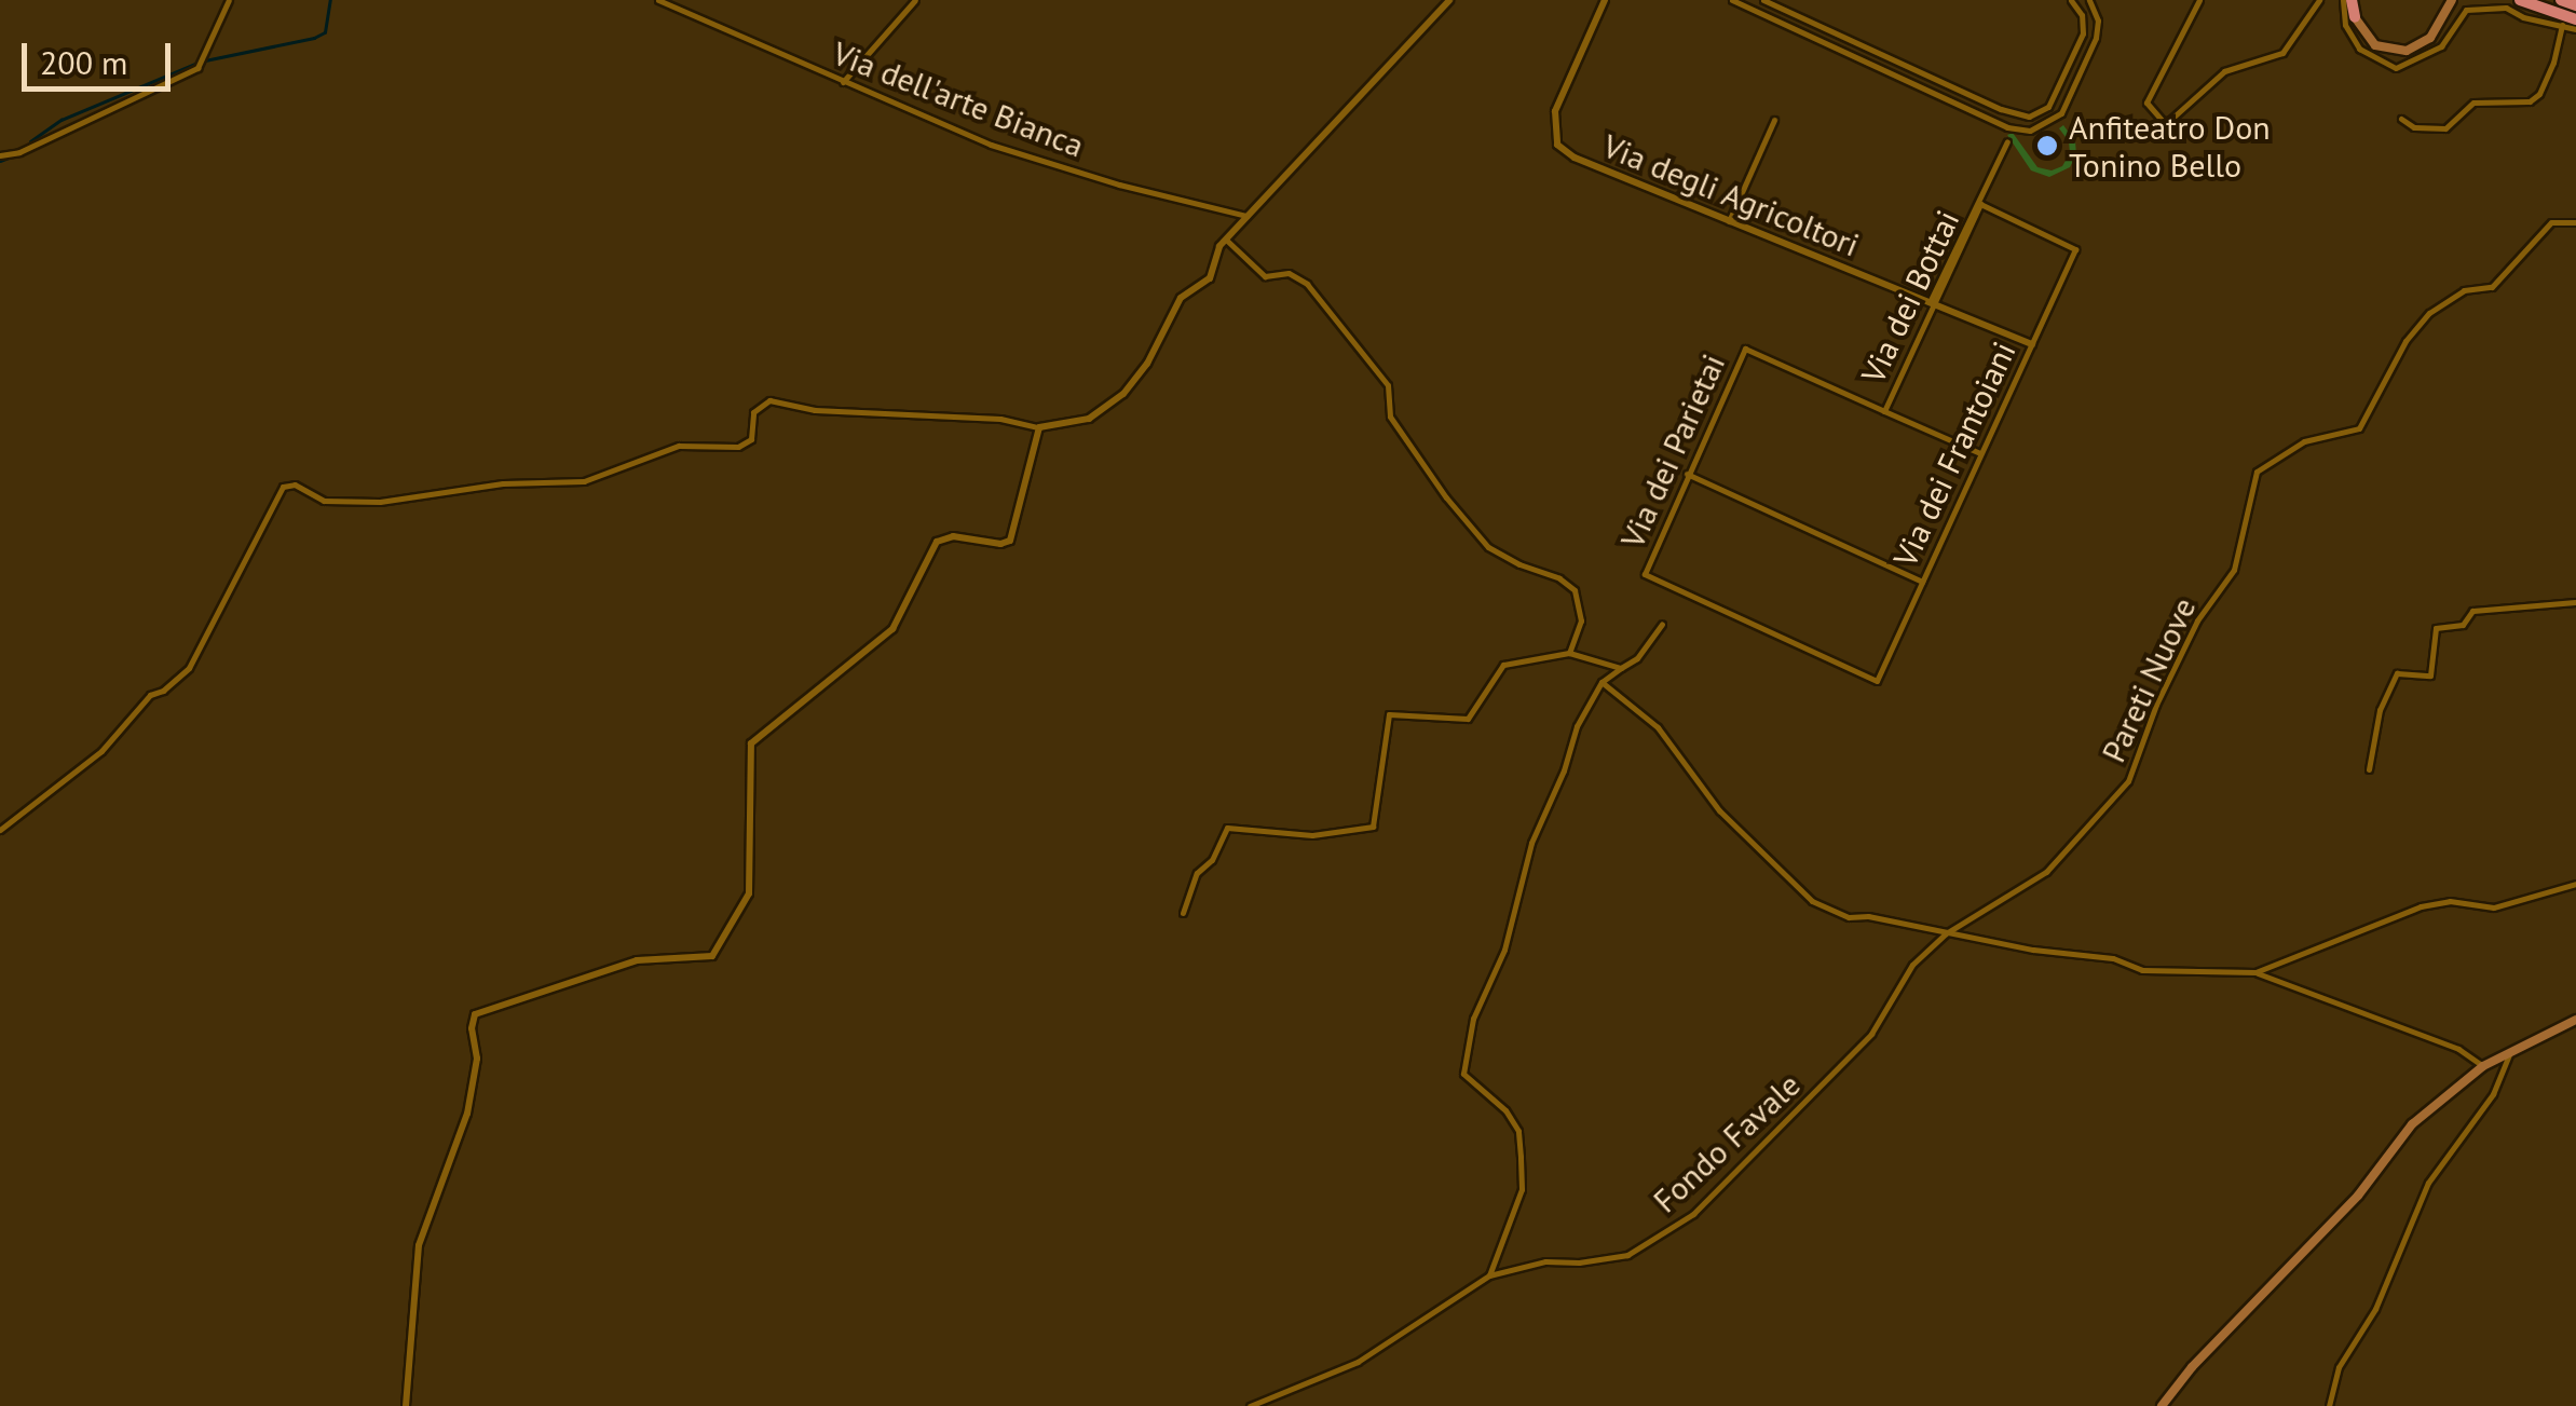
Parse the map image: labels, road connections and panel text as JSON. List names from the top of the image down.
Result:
{
  "streets": {
    "street": [
      "Via dell'arte Bianca",
      "Via degli Agricoltori",
      "Via dei Bottai",
      "Via dei Parietai",
      "Via dei Frantoiani",
      "Pareti Nuove",
      "Fondo Favale"
    ]
  },
  "crossings": [
    ["Via degli Agricoltori", "Via dei Bottai"],
    ["Via degli Agricoltori", "Via dei Frantoiani"],
    ["Via dei Bottai", "Via dei Parietai"],
    ["Via dei Bottai", "Via dei Frantoiani"],
    ["Via dei Parietai", "Via dei Frantoiani"],
    ["Pareti Nuove", "Fondo Favale"]
  ],
  "places": ["Anfiteatro Don Tonino Bello"],
  "scale_bar": "200 m"
}
